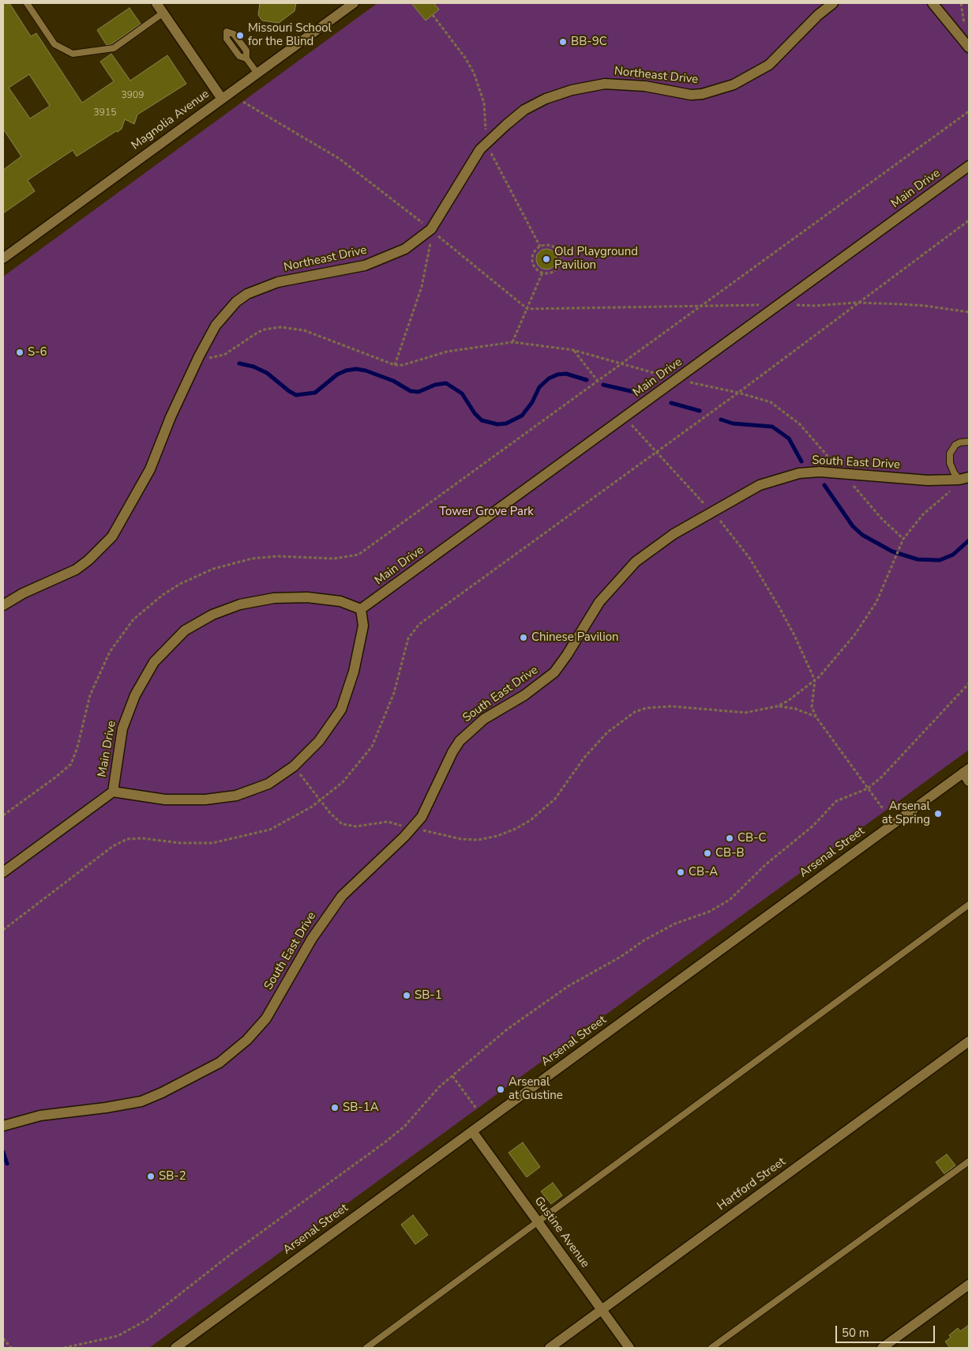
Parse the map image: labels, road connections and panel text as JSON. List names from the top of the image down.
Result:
{
  "streets": {
    "street": [
      "Northeast Drive",
      "Magnolia Avenue",
      "Main Drive",
      "South East Drive",
      "Arsenal Street",
      "Hartford Street",
      "Gustine Avenue"
    ]
  },
  "crossings": [
    ["Arsenal Street", "Gustine Avenue"],
    ["Hartford Street", "Gustine Avenue"]
  ],
  "parks": ["Tower Grove Park"],
  "places": [
    "Missouri School for the Blind",
    "BB-9C",
    "Old Playground Pavilion",
    "S-6",
    "Chinese Pavilion",
    "Arsenal at Spring",
    "CB-C",
    "CB-B",
    "CB-A",
    "SB-1",
    "Arsenal at Gustine",
    "SB-1A",
    "SB-2"
  ],
  "house_numbers": ["3909", "3915"],
  "scale_bar": "50 m"
}
